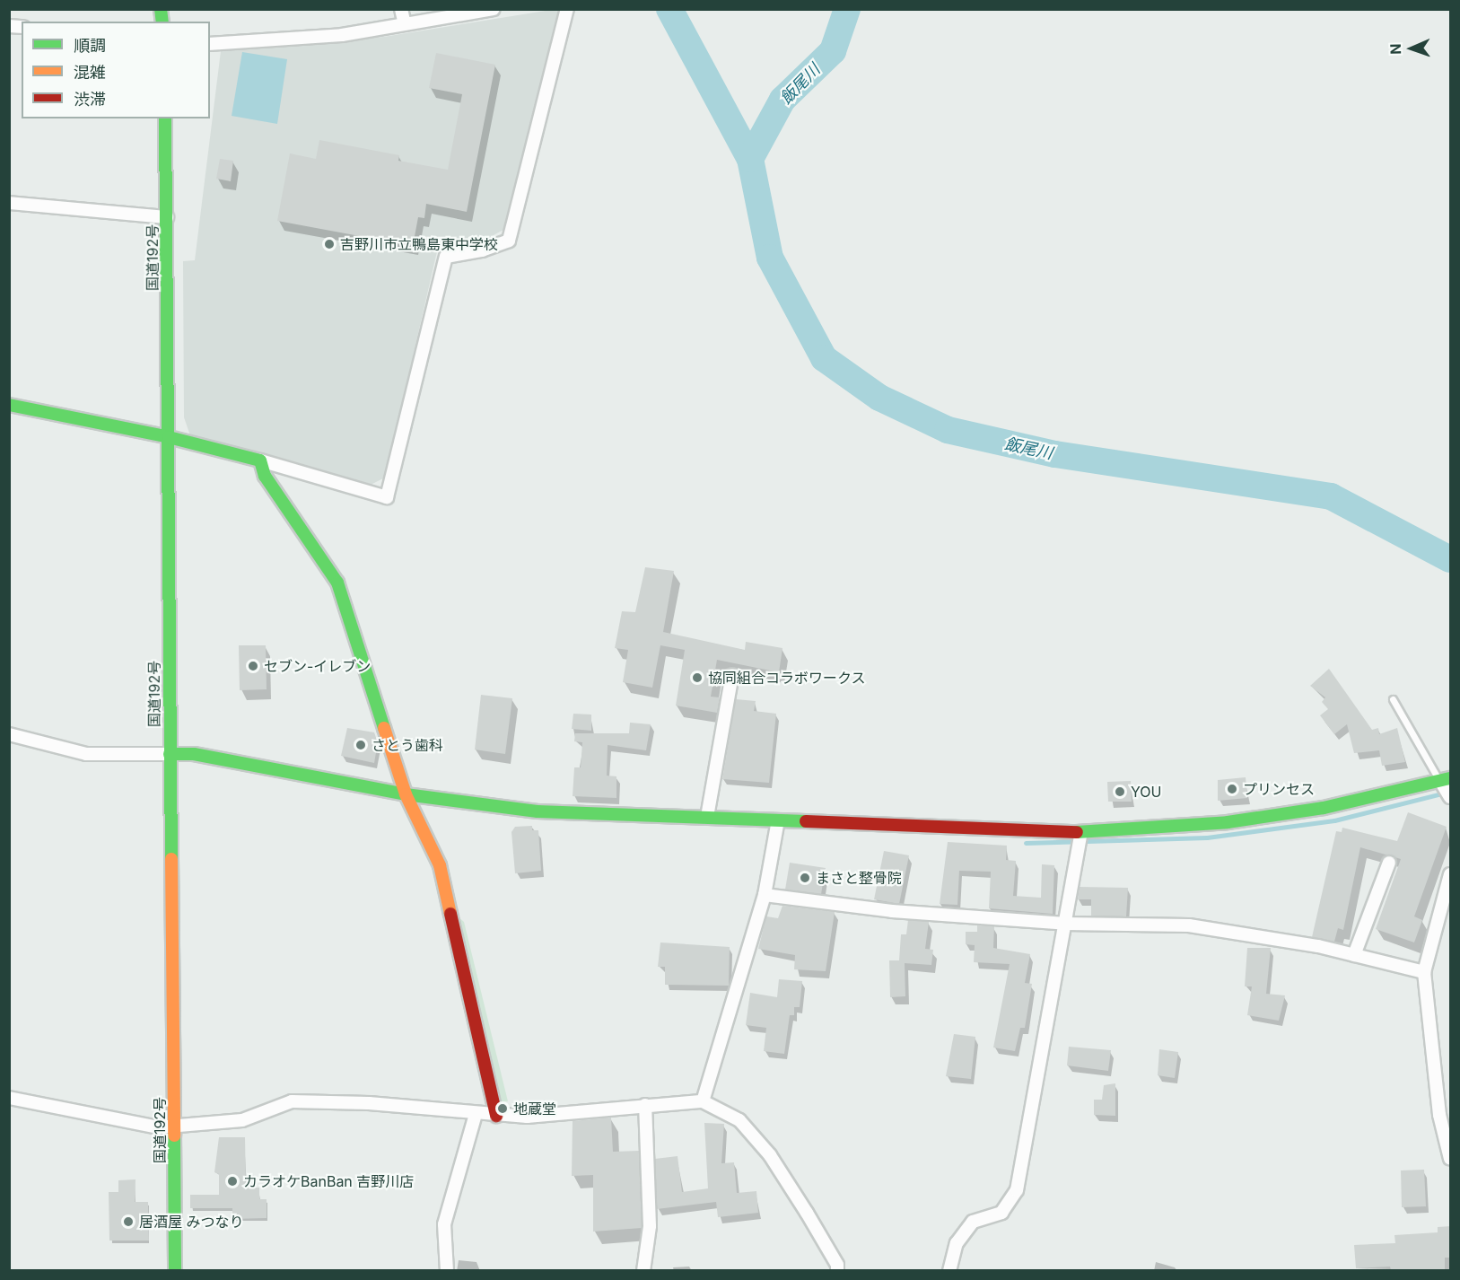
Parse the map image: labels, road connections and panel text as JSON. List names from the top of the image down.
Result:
{
  "streets": {
    "main road": ["国道192号"]
  },
  "water": ["飯尾川"],
  "places": [
    "吉野川市立鴨島東中学校",
    "セブン-イレブン",
    "協同組合コラボワークス",
    "さとう歯科",
    "プリンセス",
    "YOU",
    "まさと整骨院",
    "地蔵堂",
    "カラオケBanBan 吉野川店",
    "居酒屋 みつなり"
  ],
  "legend": ["順調", "混雑", "渋滞"],
  "north": "left"
}
